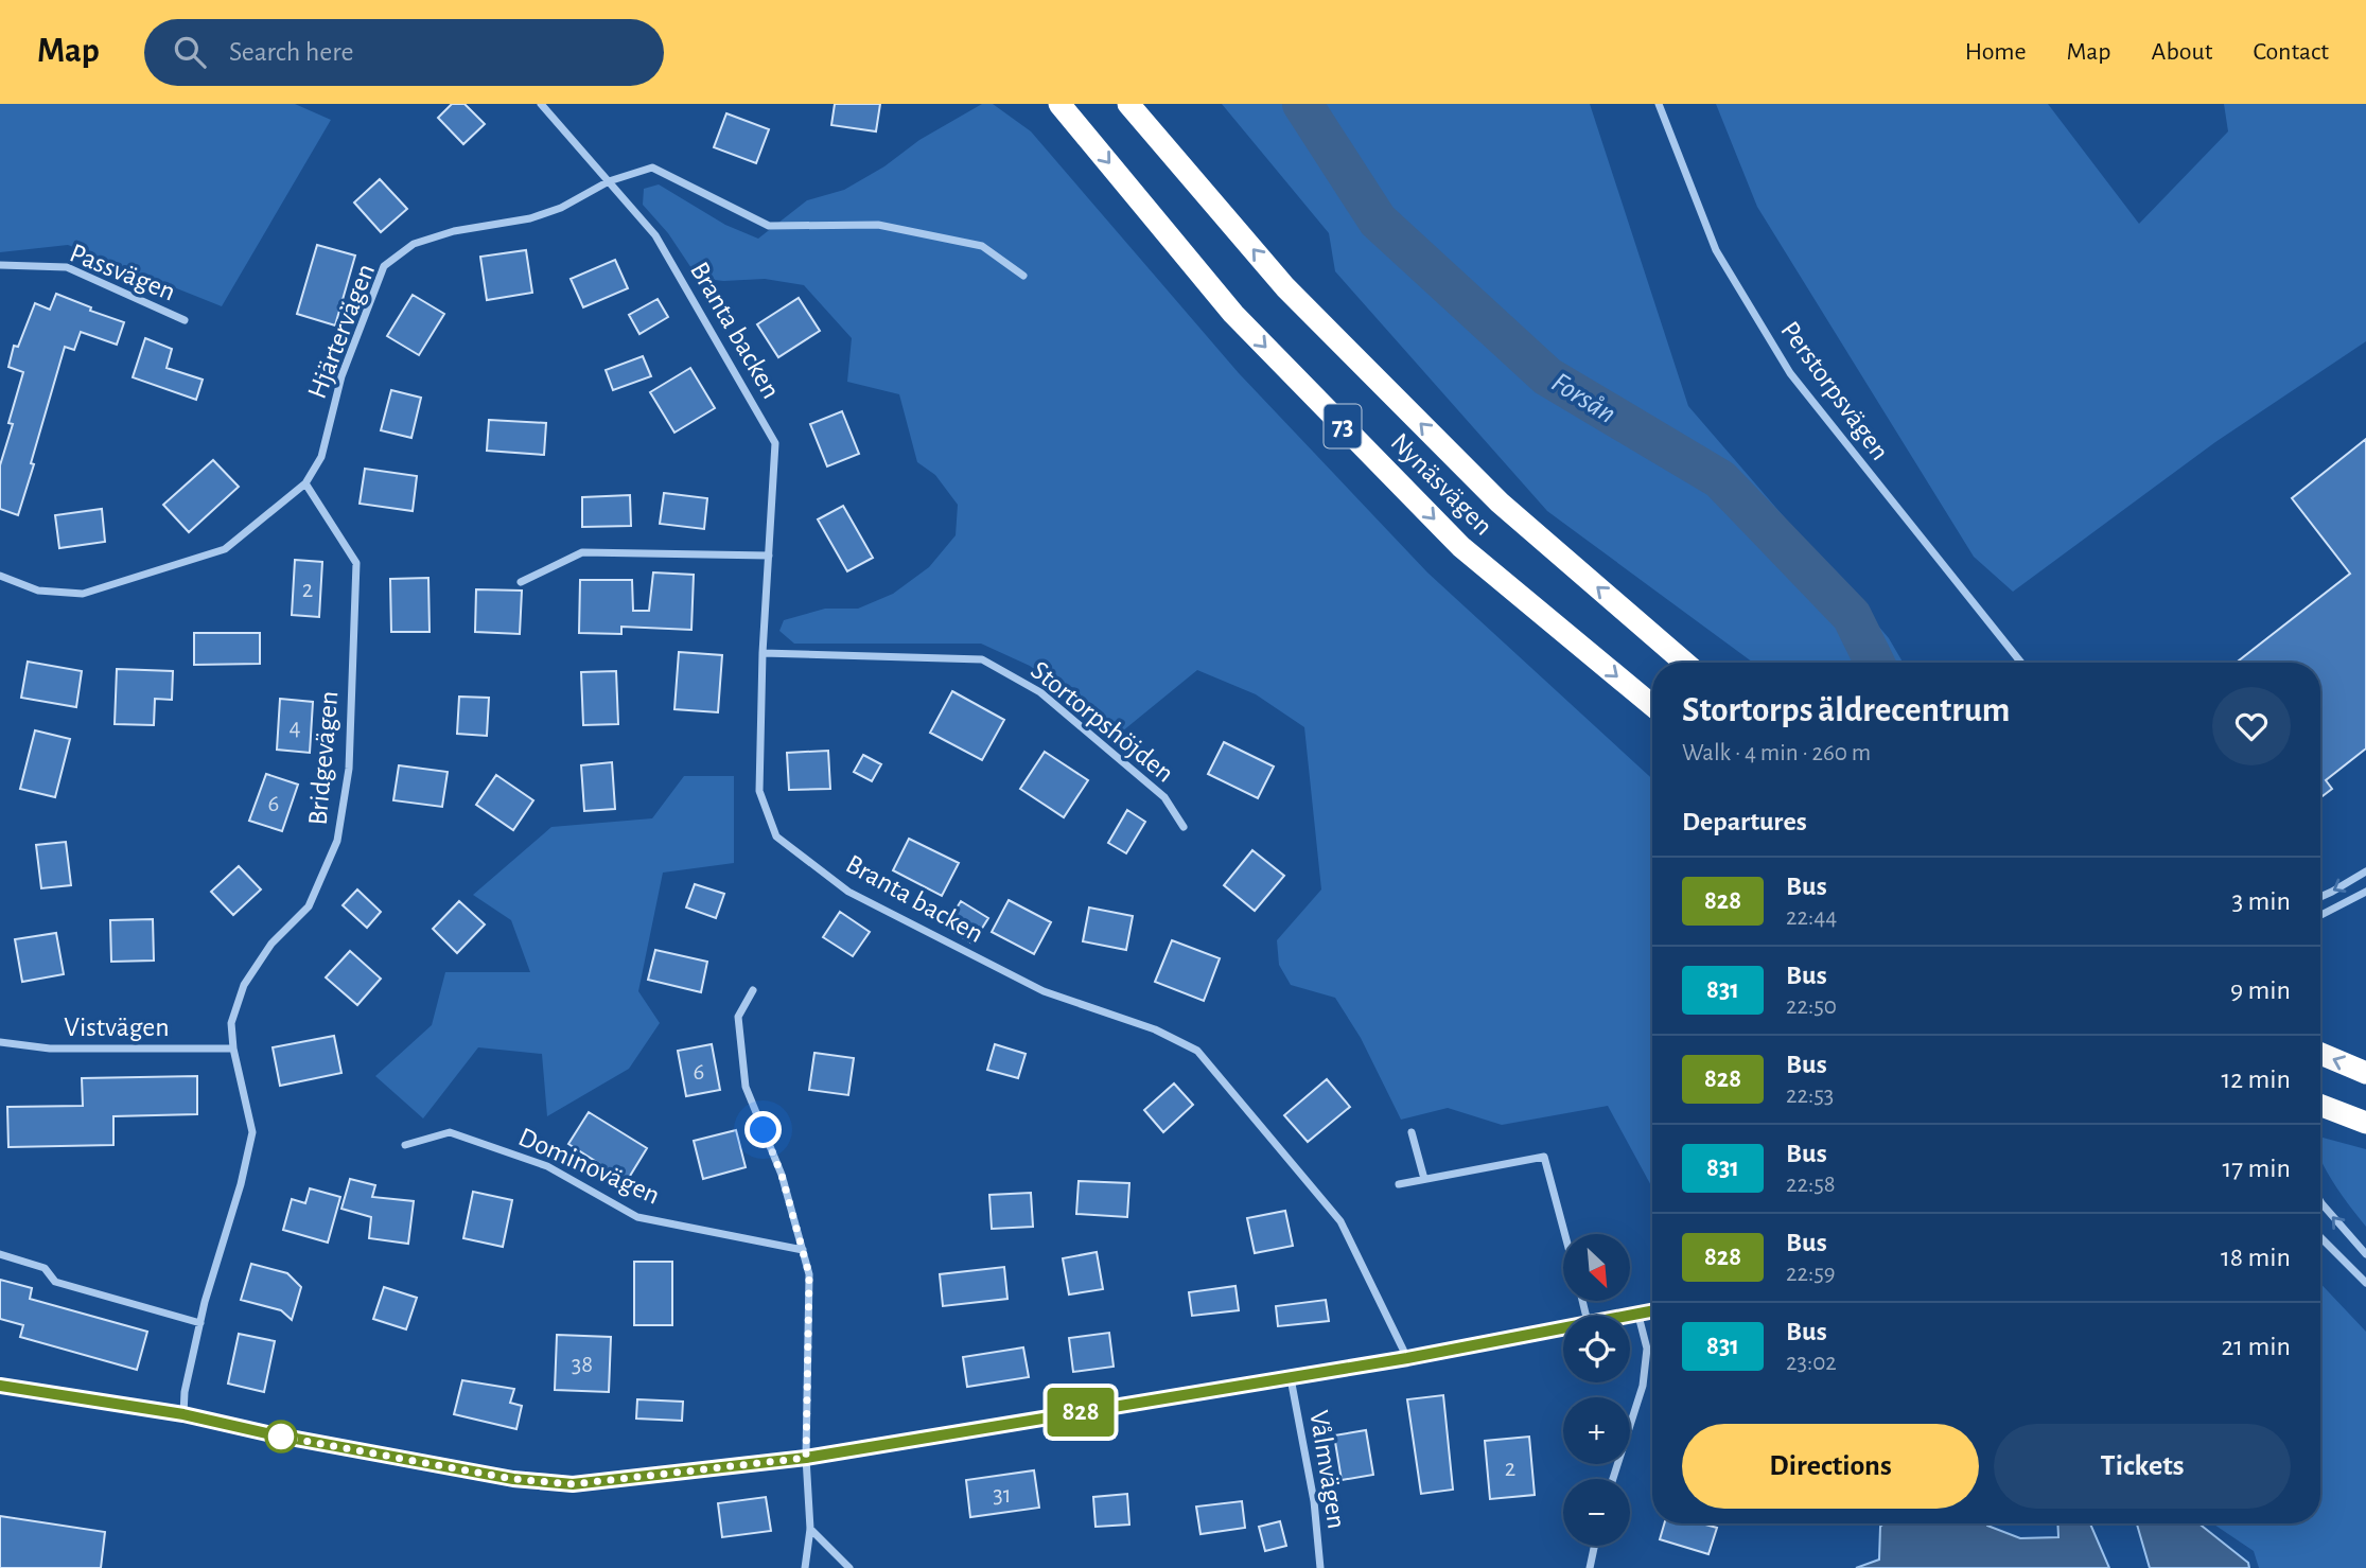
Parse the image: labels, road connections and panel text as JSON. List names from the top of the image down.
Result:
{
  "streets": {
    "highway": ["73", "Nynäsvägen"],
    "street": [
      "Passvägen",
      "Branta backen",
      "Hjärtervägen",
      "Perstorpsvägen",
      "Stortorpshöjden",
      "Bridgevägen",
      "Vistvägen",
      "Dominovägen",
      "Vålmvägen"
    ]
  },
  "crossings": [
    ["Branta backen", "Hjärtervägen"],
    ["Branta backen", "Stortorpshöjden"],
    ["Hjärtervägen", "Bridgevägen"],
    ["Bridgevägen", "Vistvägen"]
  ],
  "water": ["Forsån"],
  "lines": ["bus line 828"],
  "house_numbers": [
    "2",
    "4",
    "6",
    "6",
    "38",
    "2",
    "31"
  ],
  "north": "bottom right",
  "page": {
    "header": "Map",
    "search": "Search here",
    "nav": [
      "Home",
      "Map",
      "About",
      "Contact"
    ],
    "on_map": "828",
    "heading": [
      ["Stortorps äldrecentrum", "Walk · 4 min · 260 m"],
      "Departures"
    ],
    "list": [
      {
        "mark": "828",
        "name": "Bus",
        "note": "22:44",
        "value": "3 min"
      },
      {
        "mark": "831",
        "name": "Bus",
        "note": "22:50",
        "value": "9 min"
      },
      {
        "mark": "828",
        "name": "Bus",
        "note": "22:53",
        "value": "12 min"
      },
      {
        "mark": "831",
        "name": "Bus",
        "note": "22:58",
        "value": "17 min"
      },
      {
        "mark": "828",
        "name": "Bus",
        "note": "22:59",
        "value": "18 min"
      },
      {
        "mark": "831",
        "name": "Bus",
        "note": "23:02",
        "value": "21 min"
      }
    ],
    "map_buttons": ["+", "−"],
    "buttons": ["Directions", "Tickets"]
  }
}
